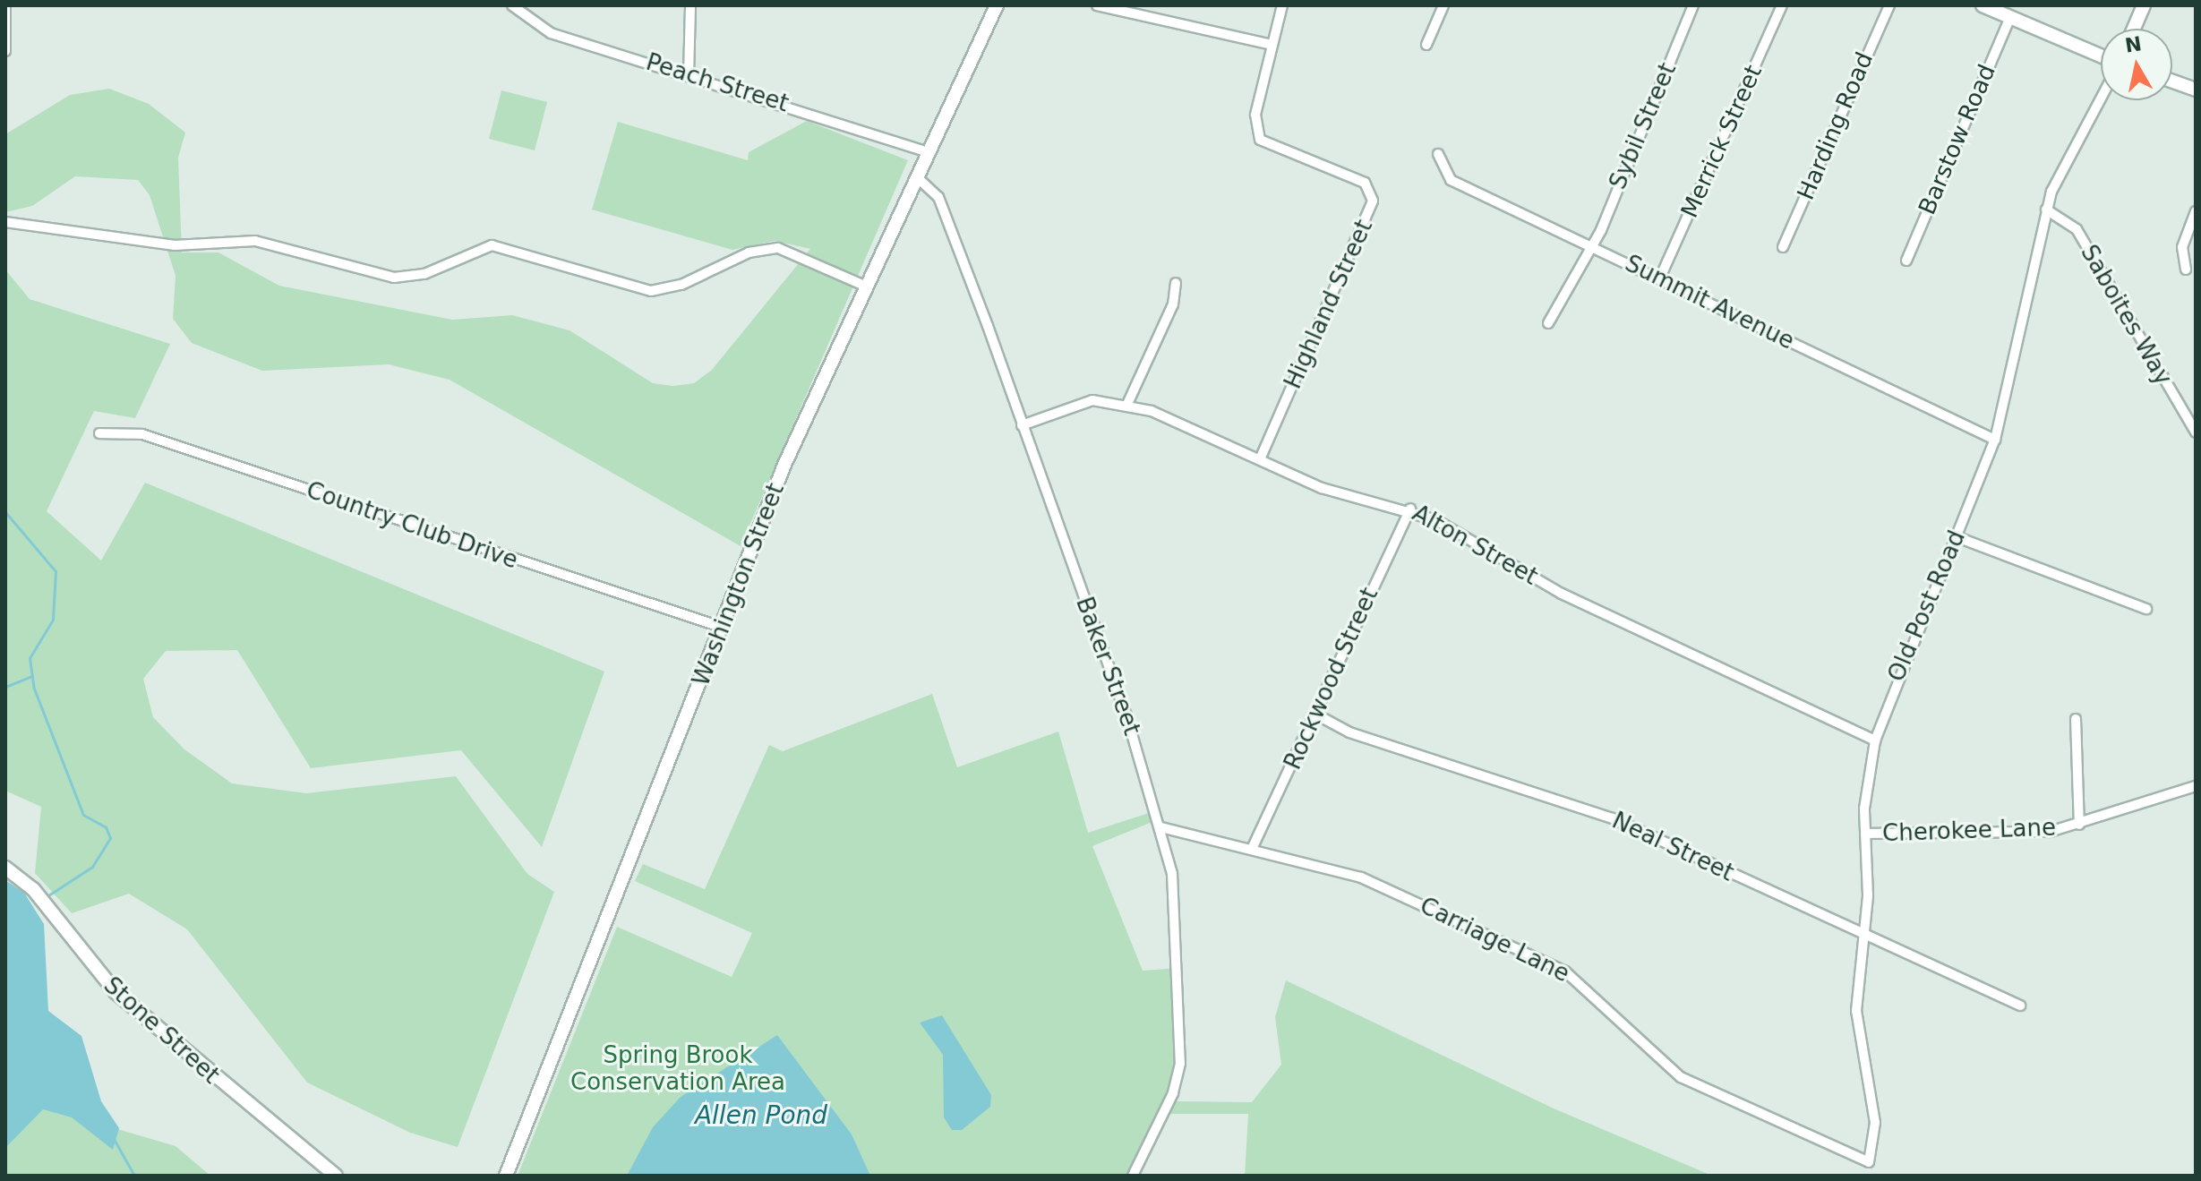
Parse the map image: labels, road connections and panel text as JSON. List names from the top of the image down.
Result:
{
  "streets": {
    "main road": ["Washington Street", "Stone Street"],
    "street": [
      "Peach Street",
      "Sybil Street",
      "Harding Road",
      "Barstow Road",
      "Merrick Street",
      "Summit Avenue",
      "Highland Street",
      "Saboites Way",
      "Country Club Drive",
      "Alton Street",
      "Old Post Road",
      "Baker Street",
      "Rockwood Street",
      "Cherokee Lane",
      "Neal Street",
      "Carriage Lane"
    ]
  },
  "crossings": [
    ["Peach Street", "Washington Street"],
    ["Sybil Street", "Summit Avenue"],
    ["Merrick Street", "Summit Avenue"],
    ["Summit Avenue", "Old Post Road"],
    ["Highland Street", "Alton Street"],
    ["Saboites Way", "Old Post Road"],
    ["Country Club Drive", "Washington Street"],
    ["Alton Street", "Old Post Road"],
    ["Alton Street", "Baker Street"],
    ["Alton Street", "Rockwood Street"],
    ["Washington Street", "Baker Street"],
    ["Old Post Road", "Cherokee Lane"],
    ["Old Post Road", "Neal Street"],
    ["Old Post Road", "Carriage Lane"],
    ["Baker Street", "Carriage Lane"],
    ["Rockwood Street", "Neal Street"],
    ["Rockwood Street", "Carriage Lane"]
  ],
  "water": ["Allen Pond"],
  "parks": ["Spring Brook Conservation Area"],
  "north": "top"
}
